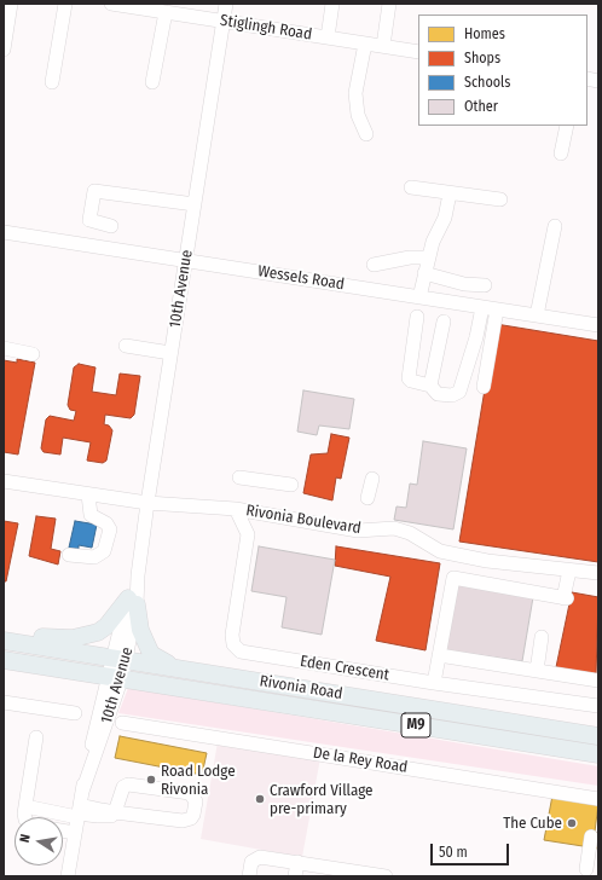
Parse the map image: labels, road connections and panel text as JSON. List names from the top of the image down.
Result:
{
  "streets": {
    "main road": ["Rivonia Road", "M9"],
    "street": [
      "Stiglingh Road",
      "Wessels Road",
      "10th Avenue",
      "Rivonia Boulevard",
      "Eden Crescent",
      "De la Rey Road"
    ]
  },
  "crossings": [
    ["Stiglingh Road", "10th Avenue"],
    ["Wessels Road", "10th Avenue"],
    ["10th Avenue", "Rivonia Boulevard"],
    ["10th Avenue", "Rivonia Road"],
    ["Rivonia Boulevard", "Eden Crescent"]
  ],
  "places": ["Road Lodge Rivonia", "Crawford Village pre-primary", "The Cube"],
  "legend": [
    "Homes",
    "Shops",
    "Schools",
    "Other"
  ],
  "scale_bar": "50 m",
  "north": "left"
}
